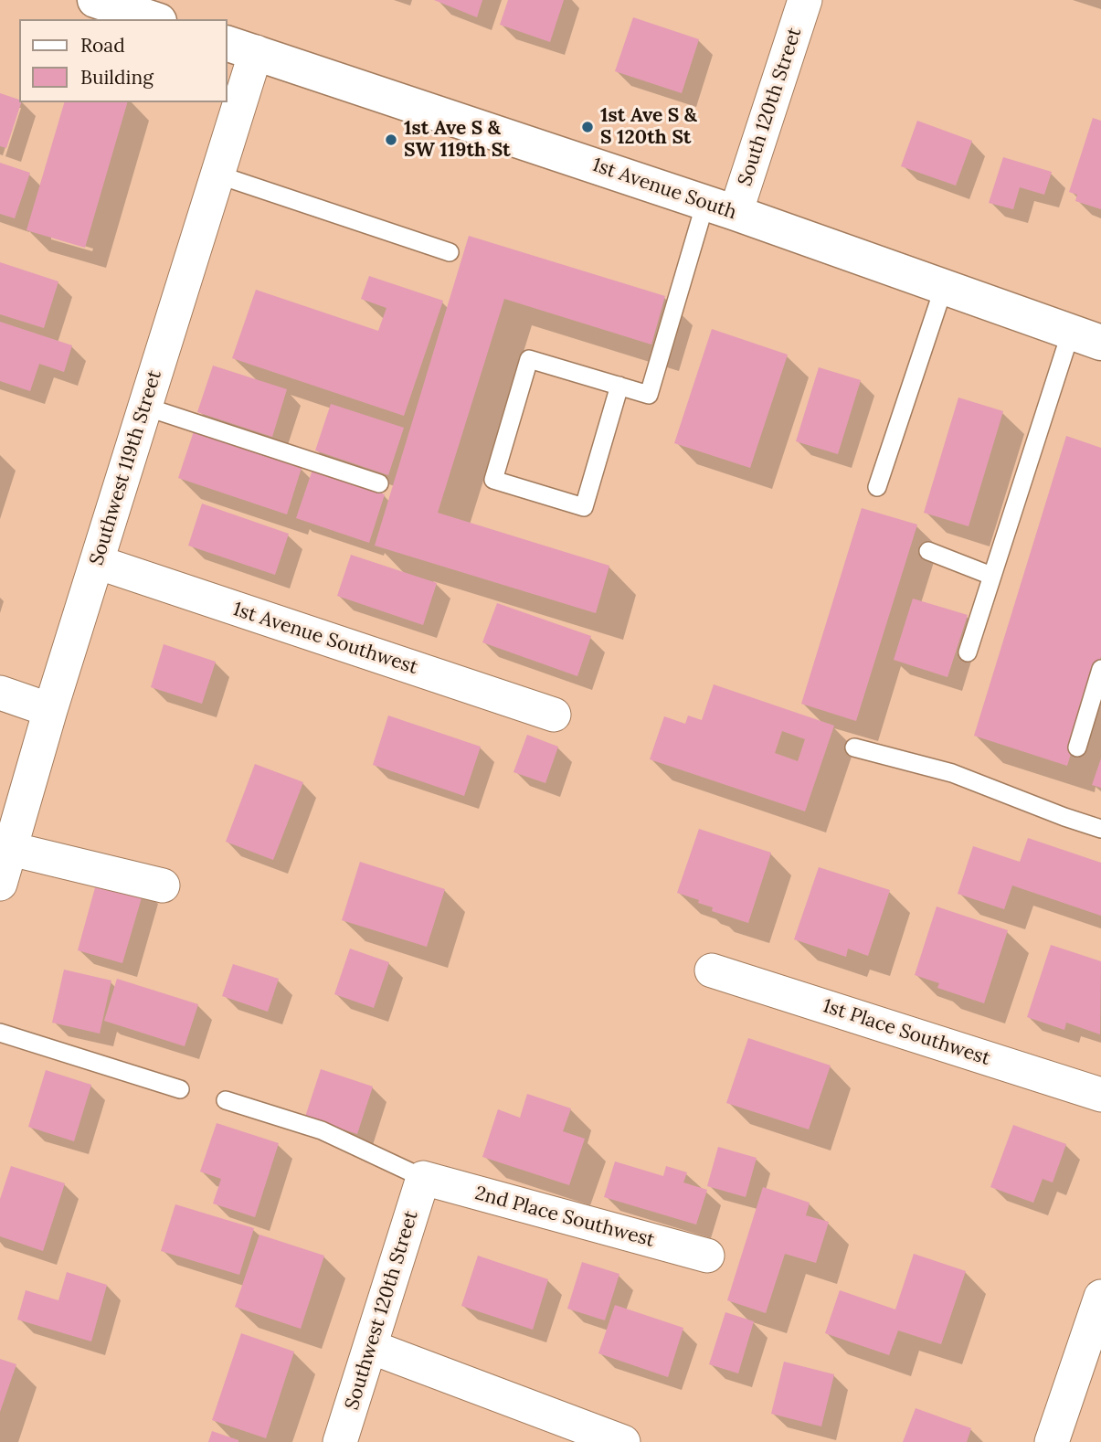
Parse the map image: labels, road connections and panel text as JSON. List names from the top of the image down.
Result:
{
  "streets": {
    "main road": ["1st Avenue South"],
    "street": [
      "South 120th Street",
      "Southwest 119th Street",
      "1st Avenue Southwest",
      "1st Place Southwest",
      "2nd Place Southwest",
      "Southwest 120th Street"
    ]
  },
  "crossings": [
    ["South 120th Street", "1st Avenue South"],
    ["1st Avenue South", "Southwest 119th Street"],
    ["Southwest 119th Street", "1st Avenue Southwest"],
    ["2nd Place Southwest", "Southwest 120th Street"]
  ],
  "places": ["1st Ave S & S 120th St", "1st Ave S & SW 119th St"],
  "legend": ["Road", "Building"]
}
